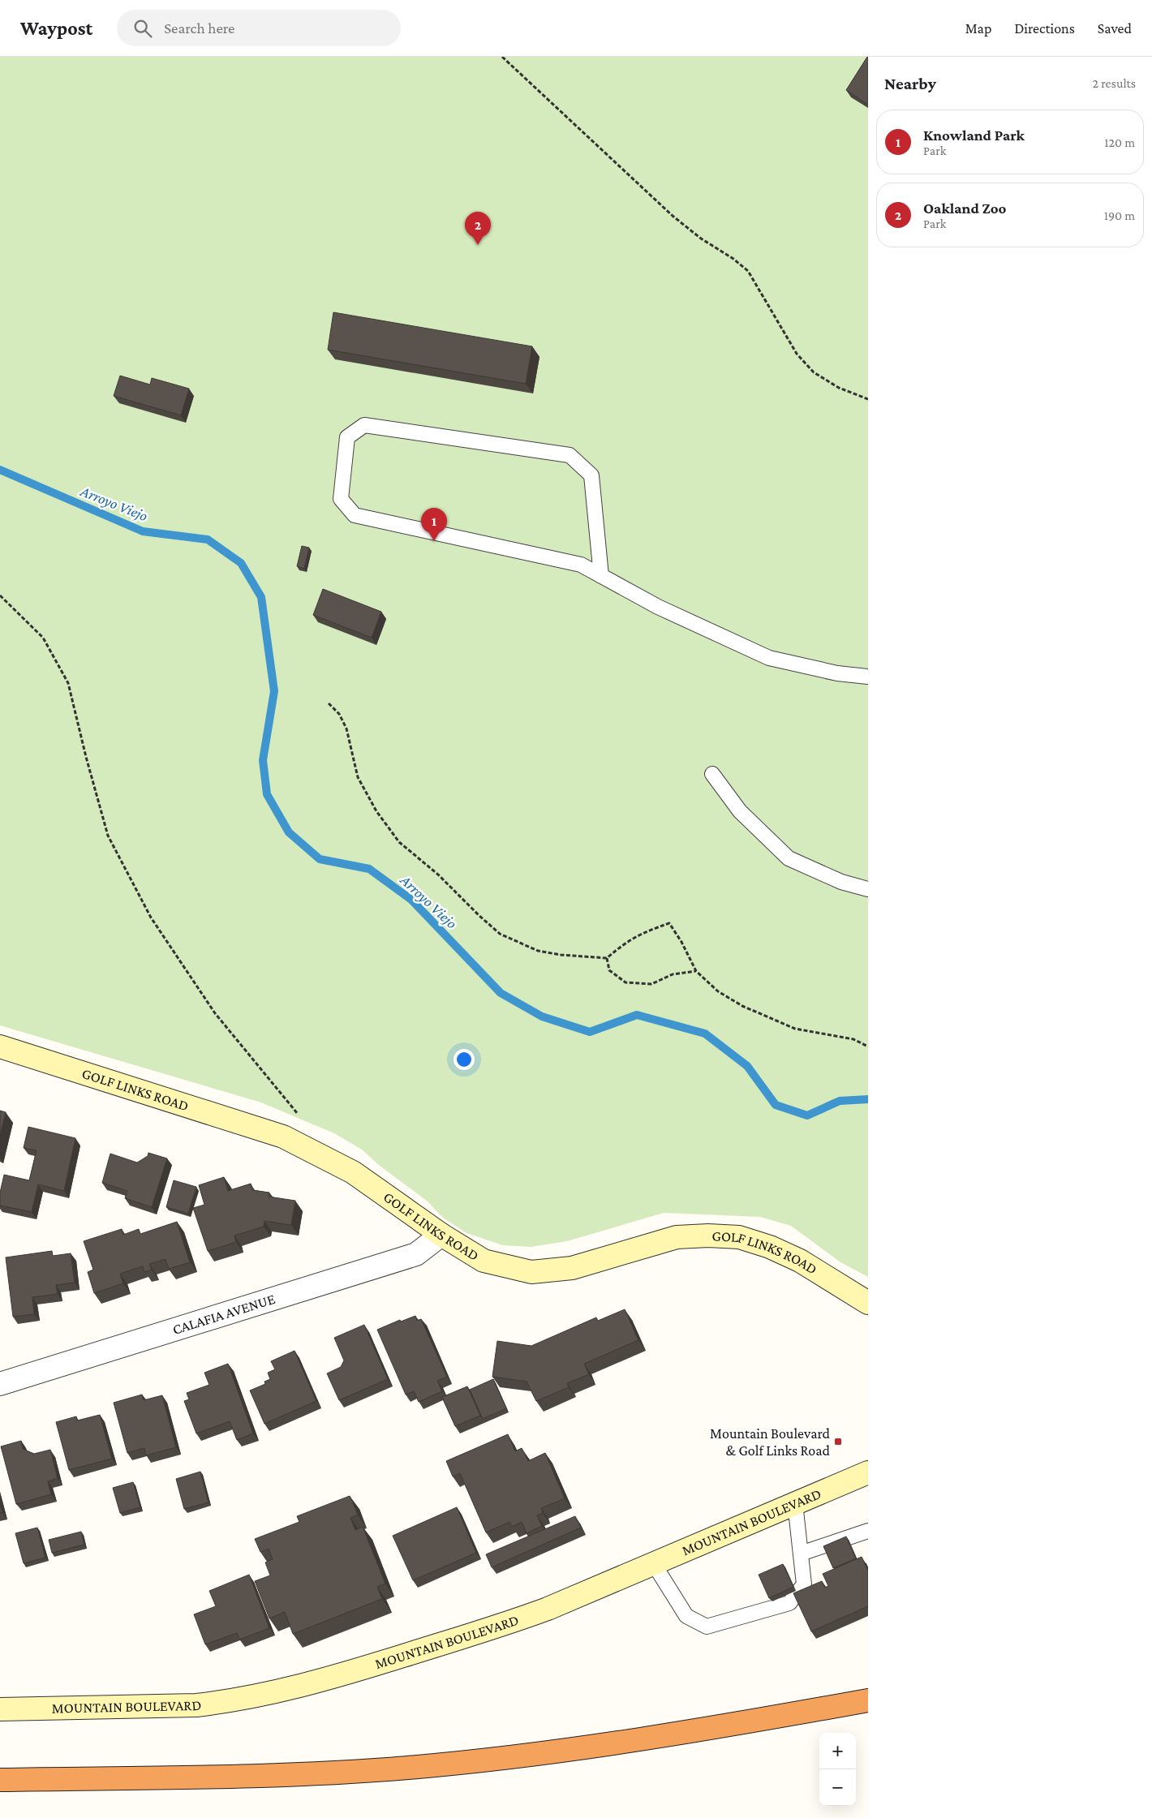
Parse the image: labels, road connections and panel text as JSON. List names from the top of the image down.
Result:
{
  "streets": {
    "main road": ["GOLF LINKS ROAD", "MOUNTAIN BOULEVARD"],
    "street": ["CALAFIA AVENUE"]
  },
  "crossings": [
    ["GOLF LINKS ROAD", "CALAFIA AVENUE"]
  ],
  "water": ["Arroyo Viejo"],
  "places": {
    "transit": ["Mountain Boulevard & Golf Links Road"]
  },
  "page": {
    "header": "Waypost",
    "search": "Search here",
    "nav": ["Map", "Directions", "Saved"],
    "heading": ["Nearby", "2 results"],
    "list": [
      {
        "mark": "1",
        "name": "Knowland Park",
        "note": "Park",
        "value": "120 m"
      },
      {
        "mark": "2",
        "name": "Oakland Zoo",
        "note": "Park",
        "value": "190 m"
      }
    ],
    "pins": ["2", "1"],
    "map_buttons": ["+", "−"]
  }
}
